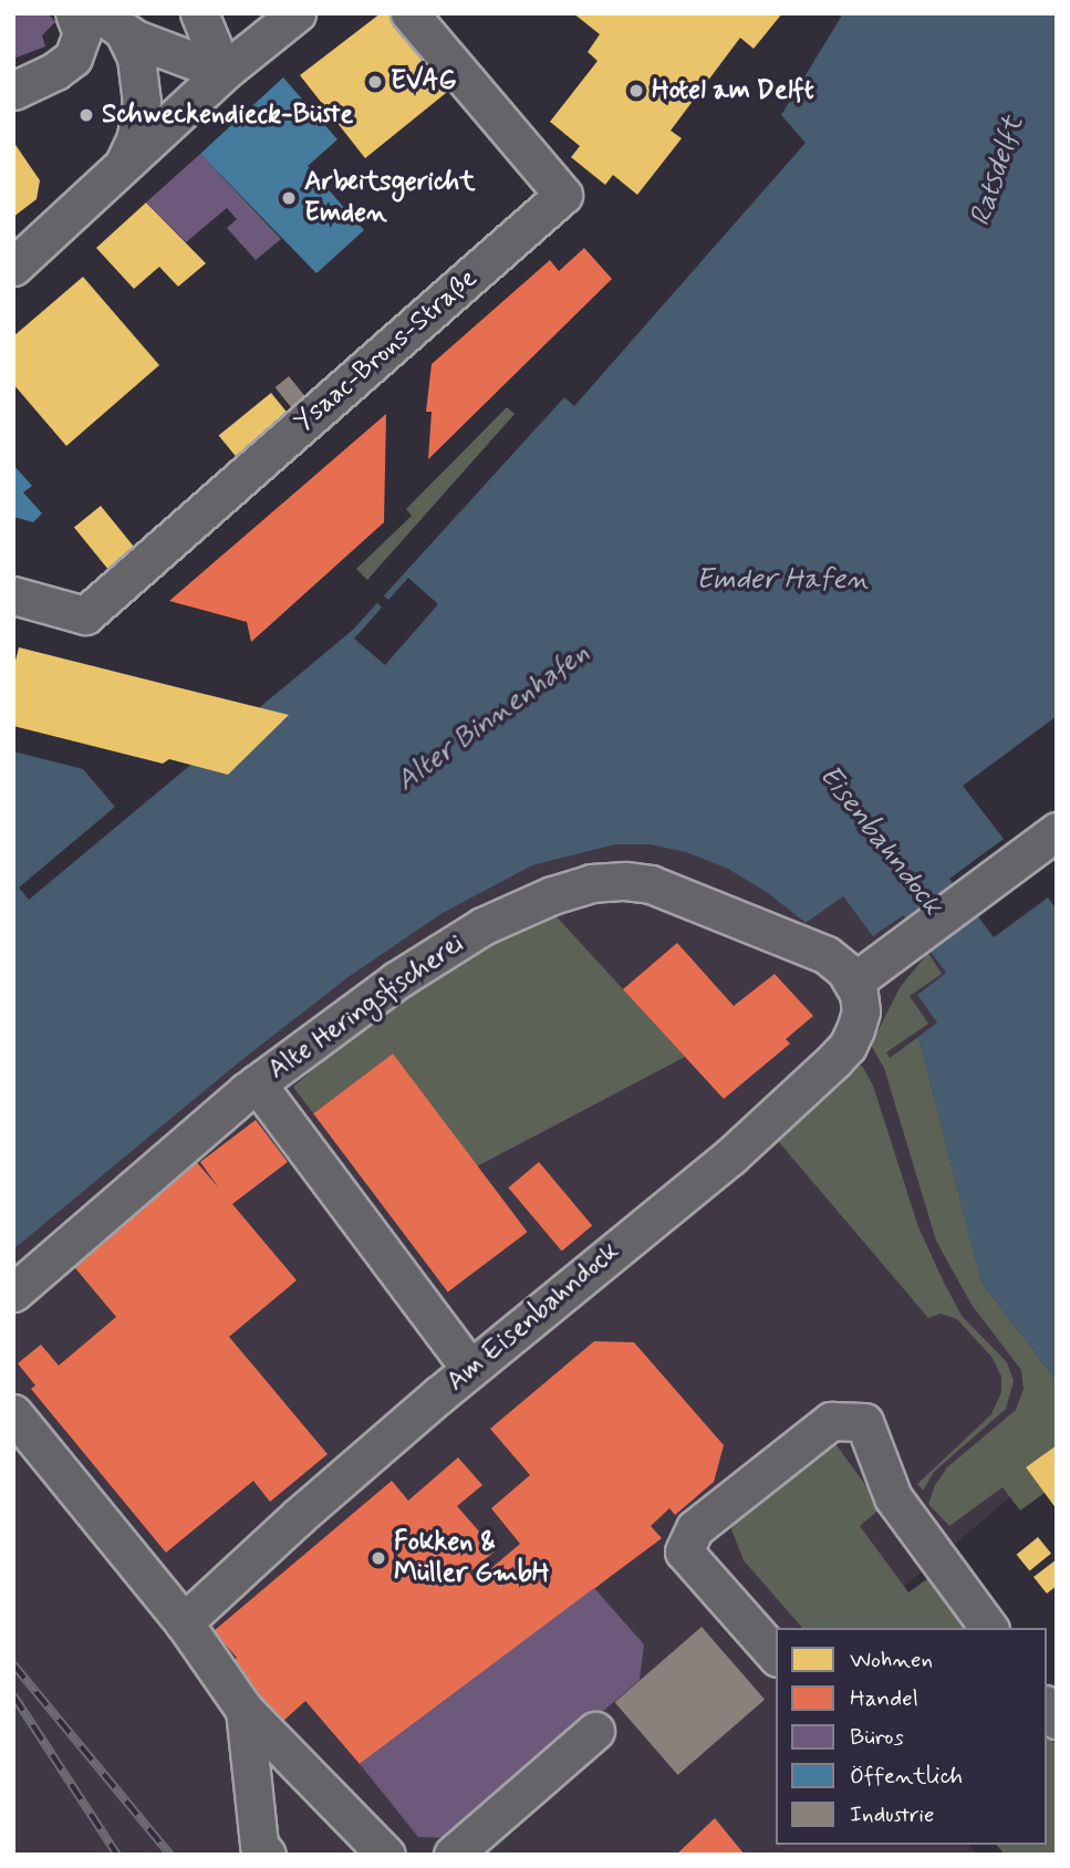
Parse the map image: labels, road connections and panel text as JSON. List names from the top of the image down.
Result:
{
  "streets": {
    "street": ["Ysaac-Brons-Straße", "Alte Heringsfischerei", "Am Eisenbahndock"]
  },
  "crossings": [
    ["Alte Heringsfischerei", "Am Eisenbahndock"]
  ],
  "water": [
    "Ratsdelft",
    "Emder Hafen",
    "Alter Binnenhafen",
    "Eisenbahndock"
  ],
  "places": [
    "EVAG",
    "Hotel am Delft",
    "Schweckendieck-Büste",
    "Arbeitsgericht Emden",
    "Fokken & Müller GmbH"
  ],
  "legend": [
    "Wohnen",
    "Handel",
    "Büros",
    "Öffentlich",
    "Industrie"
  ]
}
